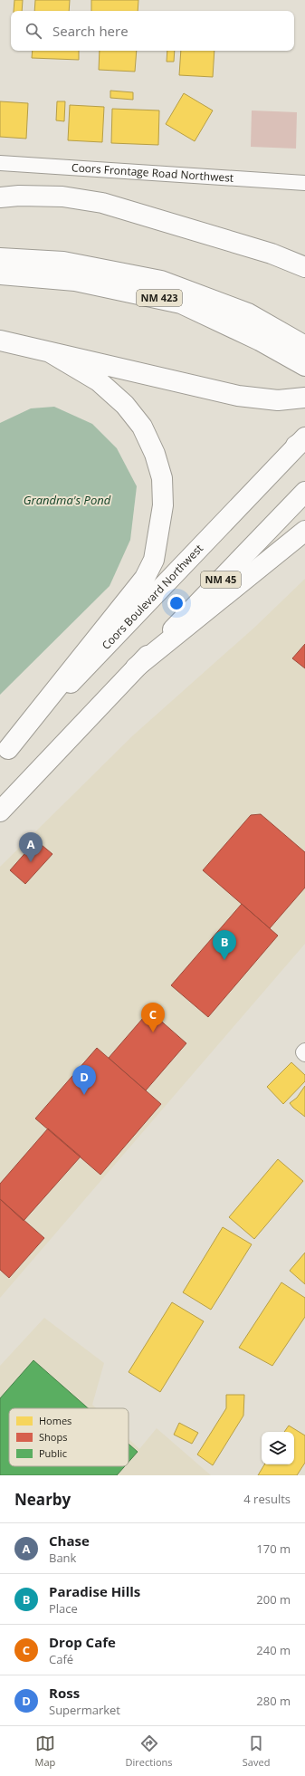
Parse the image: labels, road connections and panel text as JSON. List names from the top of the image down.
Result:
{
  "streets": {
    "main road": ["NM 423", "NM 45", "Coors Boulevard Northwest"],
    "street": ["Coors Frontage Road Northwest"]
  },
  "water": ["Grandma's Pond"],
  "legend": ["Homes", "Shops", "Public"],
  "page": {
    "search": "Search here",
    "pins": [
      "A",
      "B",
      "C",
      "D"
    ],
    "heading": ["Nearby", "4 results"],
    "list": [
      {
        "mark": "A",
        "name": "Chase",
        "note": "Bank",
        "value": "170 m"
      },
      {
        "mark": "B",
        "name": "Paradise Hills",
        "note": "Place",
        "value": "200 m"
      },
      {
        "mark": "C",
        "name": "Drop Cafe",
        "note": "Café",
        "value": "240 m"
      },
      {
        "mark": "D",
        "name": "Ross",
        "note": "Supermarket",
        "value": "280 m"
      }
    ],
    "nav": ["Map", "Directions", "Saved"]
  }
}
